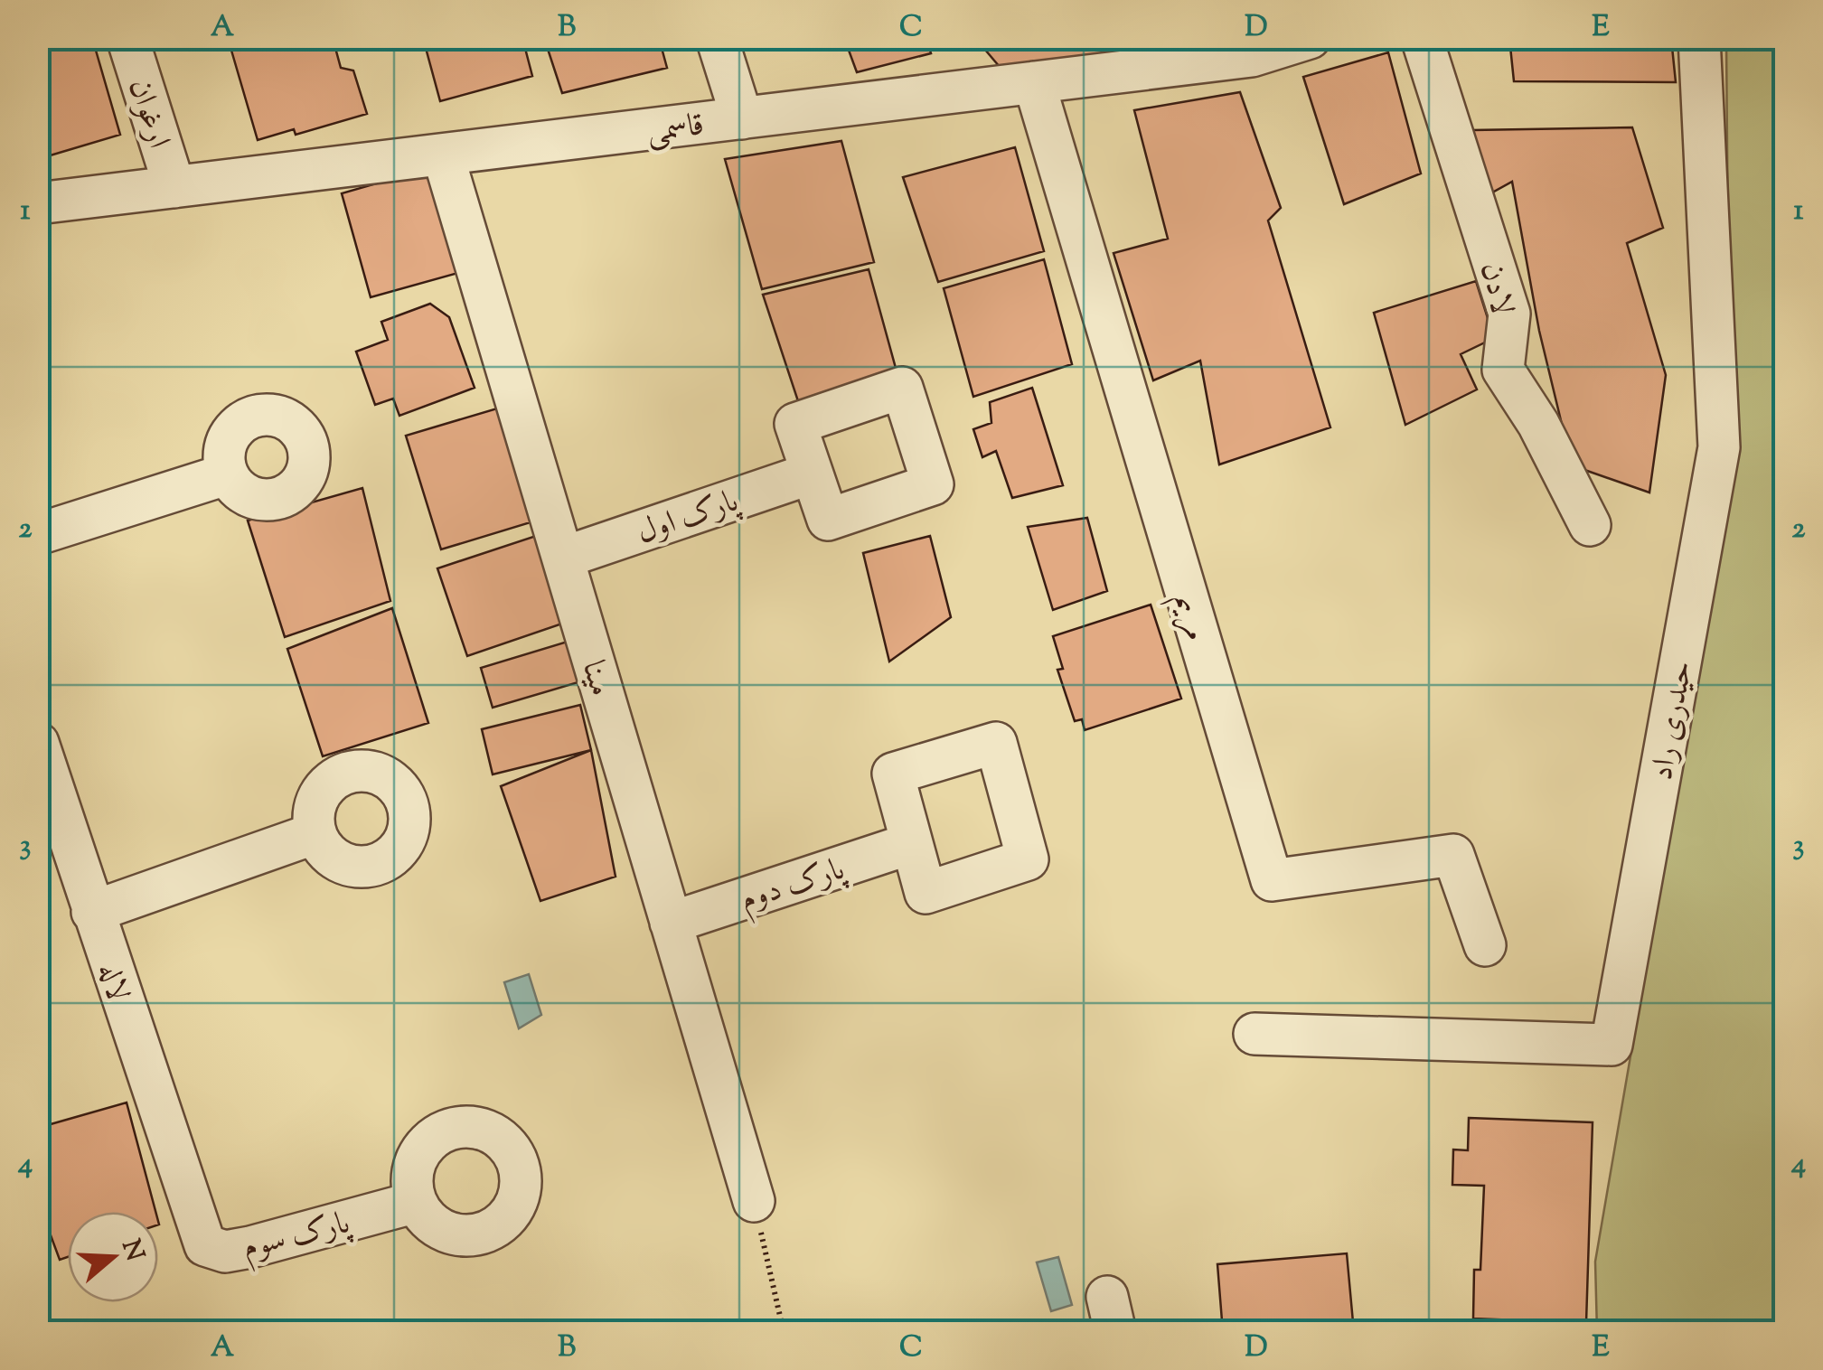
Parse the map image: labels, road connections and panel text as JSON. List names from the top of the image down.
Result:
{
  "streets": {
    "street": [
      "ارغوان",
      "قاسمی",
      "لادن",
      "پارک اول",
      "مریم",
      "مینا",
      "حیدری راد",
      "پارک دوم",
      "لاله",
      "پارک سوم"
    ]
  },
  "crossings": [
    ["ارغوان", "قاسمی"],
    ["قاسمی", "مریم"],
    ["قاسمی", "مینا"],
    ["پارک اول", "مینا"],
    ["مینا", "پارک دوم"],
    ["لاله", "پارک سوم"]
  ],
  "north": "right",
  "grid": {
    "columns": [
      "A",
      "B",
      "C",
      "D",
      "E"
    ],
    "rows": [
      "1",
      "2",
      "3",
      "4"
    ]
  }
}
